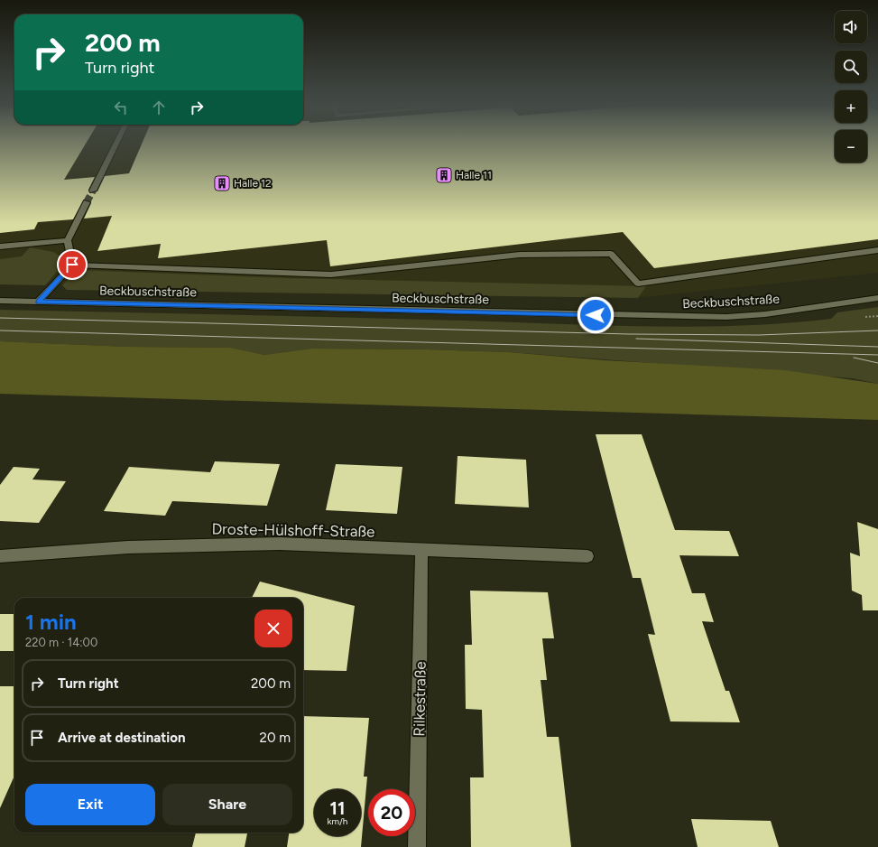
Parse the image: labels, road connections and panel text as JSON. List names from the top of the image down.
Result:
{
  "streets": {
    "street": ["Beckbuschstraße", "Droste-Hülshoff-Straße", "Rilkestraße"]
  },
  "crossings": [
    ["Droste-Hülshoff-Straße", "Rilkestraße"]
  ],
  "places": {
    "building": ["Halle 11", "Halle 12"]
  },
  "page": {
    "map_buttons": ["+", "−"],
    "turn": ["200 m", "Turn right"],
    "heading": ["1 min", "220 m · 14:00"],
    "list": [
      {
        "name": "Turn right",
        "value": "200 m"
      },
      {
        "name": "Arrive at destination",
        "value": "20 m"
      }
    ],
    "buttons": ["Exit", "Share"],
    "speed": "11 km/h",
    "limit": "20"
  }
}
